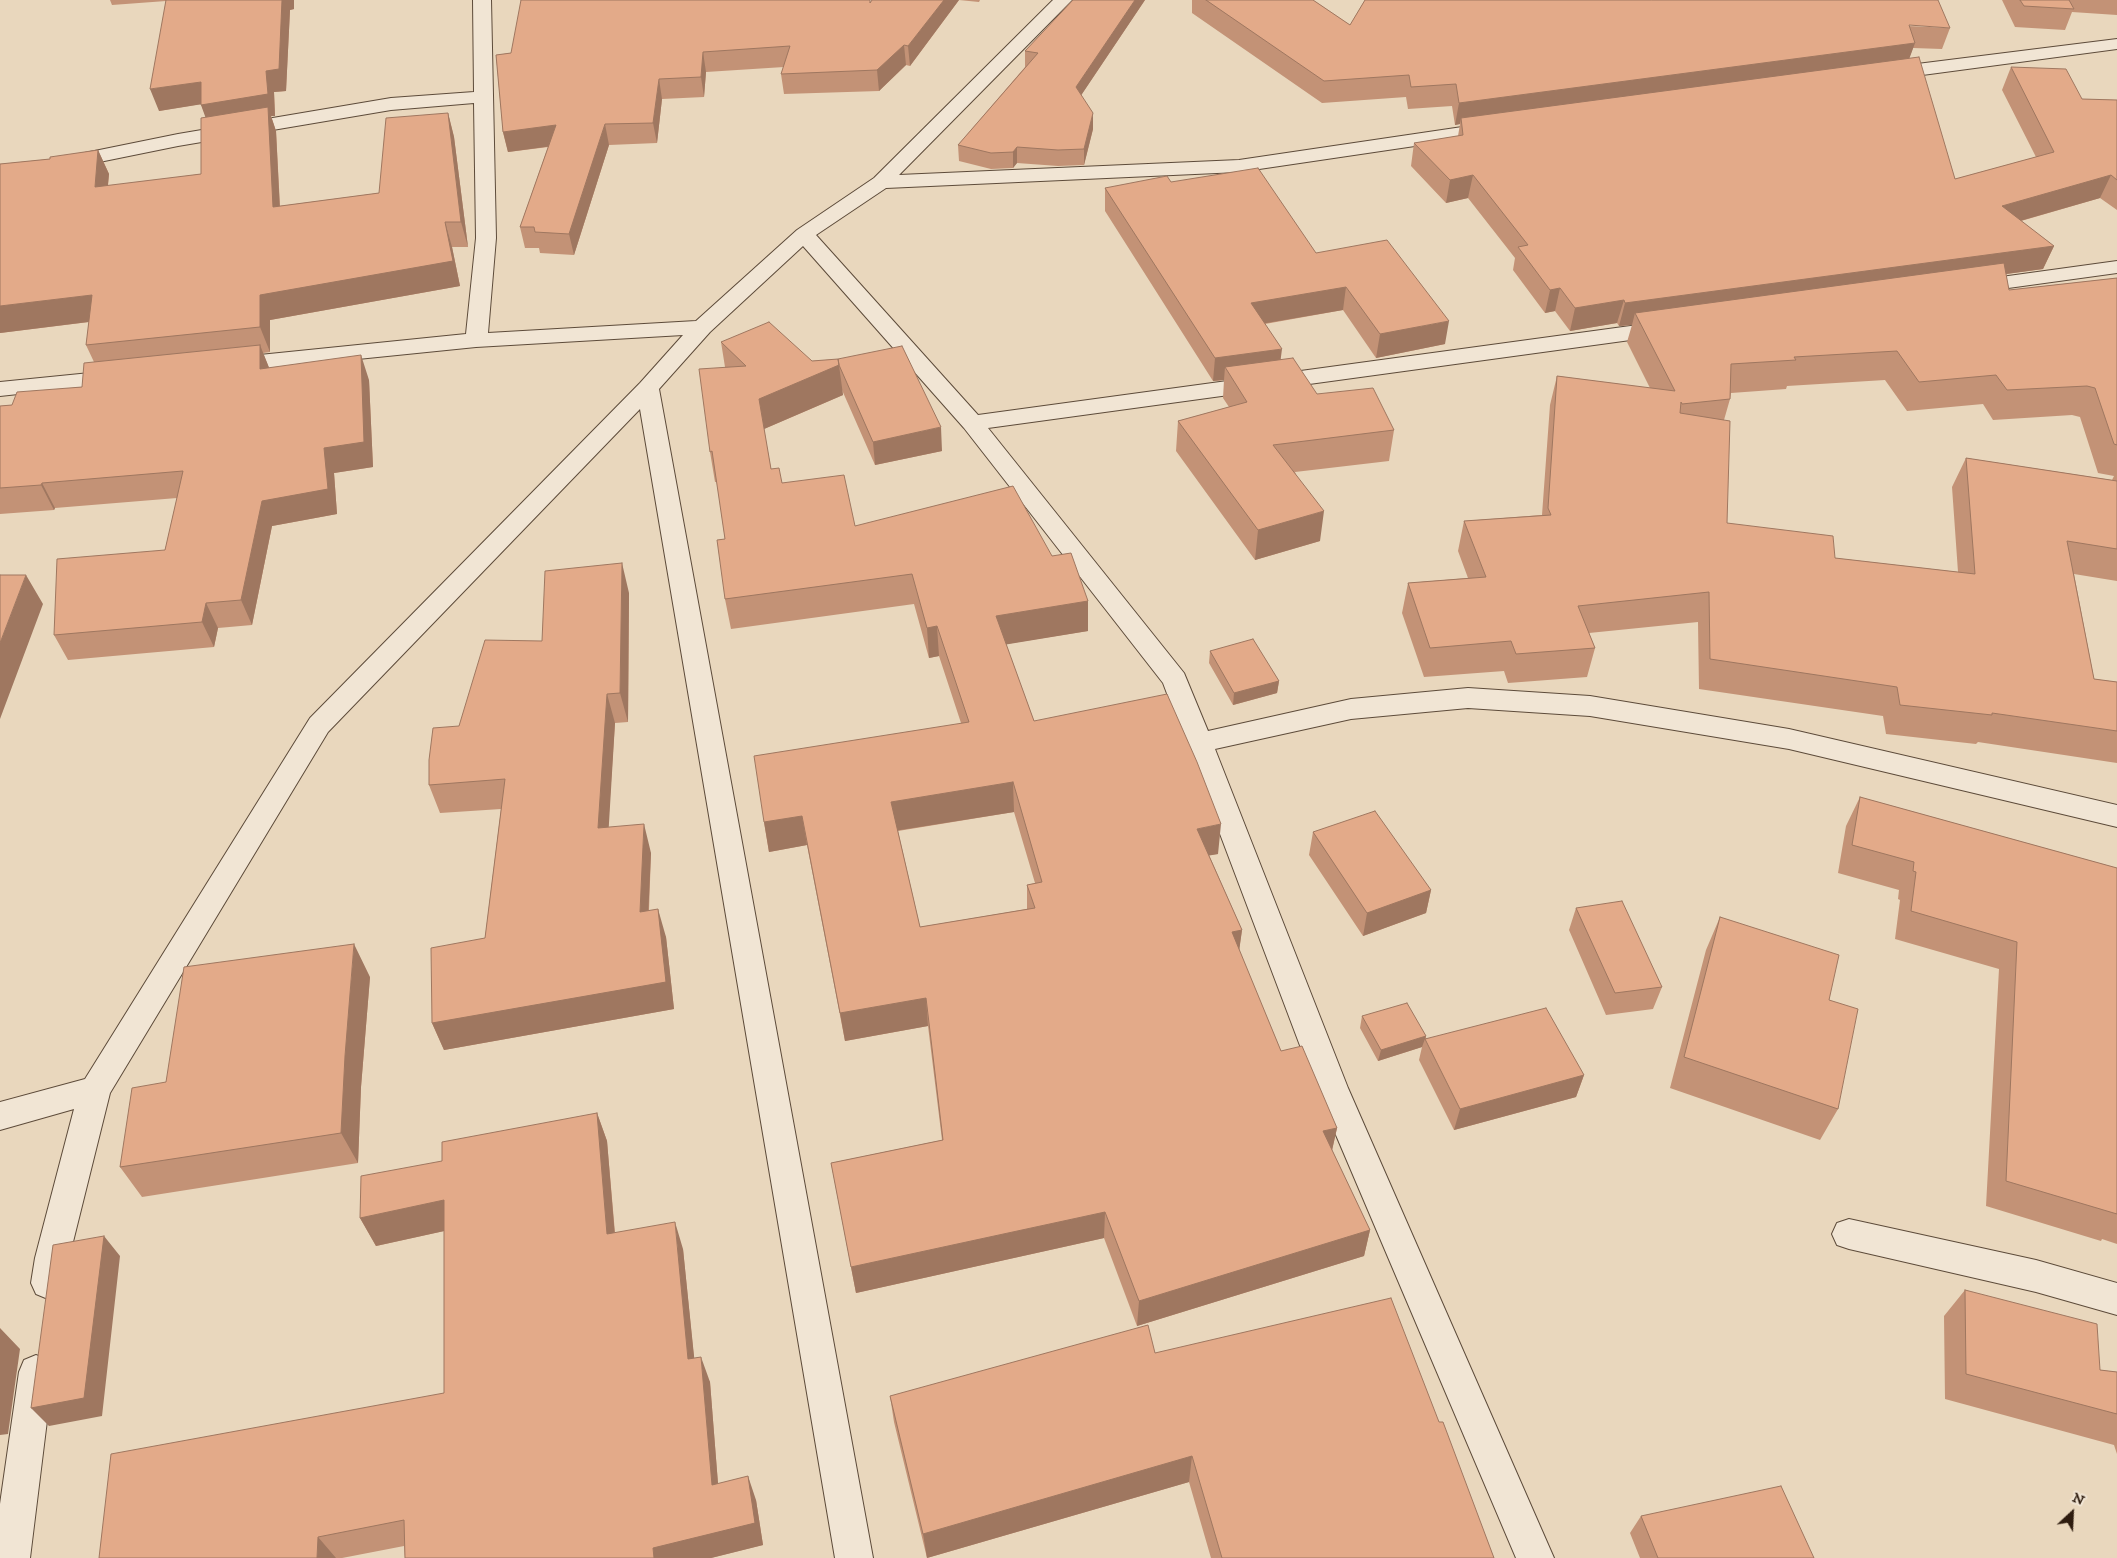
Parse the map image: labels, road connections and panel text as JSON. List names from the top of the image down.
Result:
{
  "north": "top right"
}
